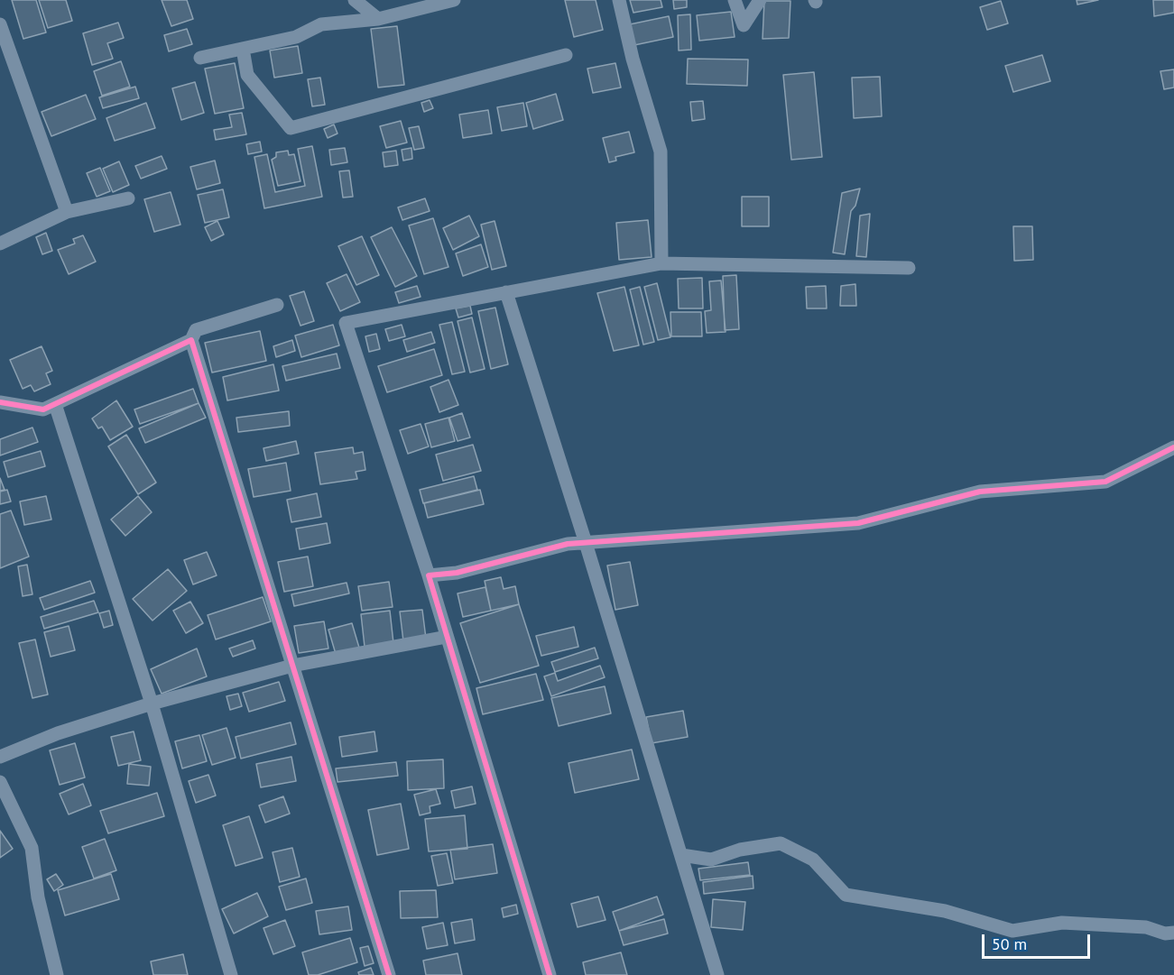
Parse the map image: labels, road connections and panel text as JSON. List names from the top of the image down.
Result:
{
  "scale_bar": "50 m"
}
